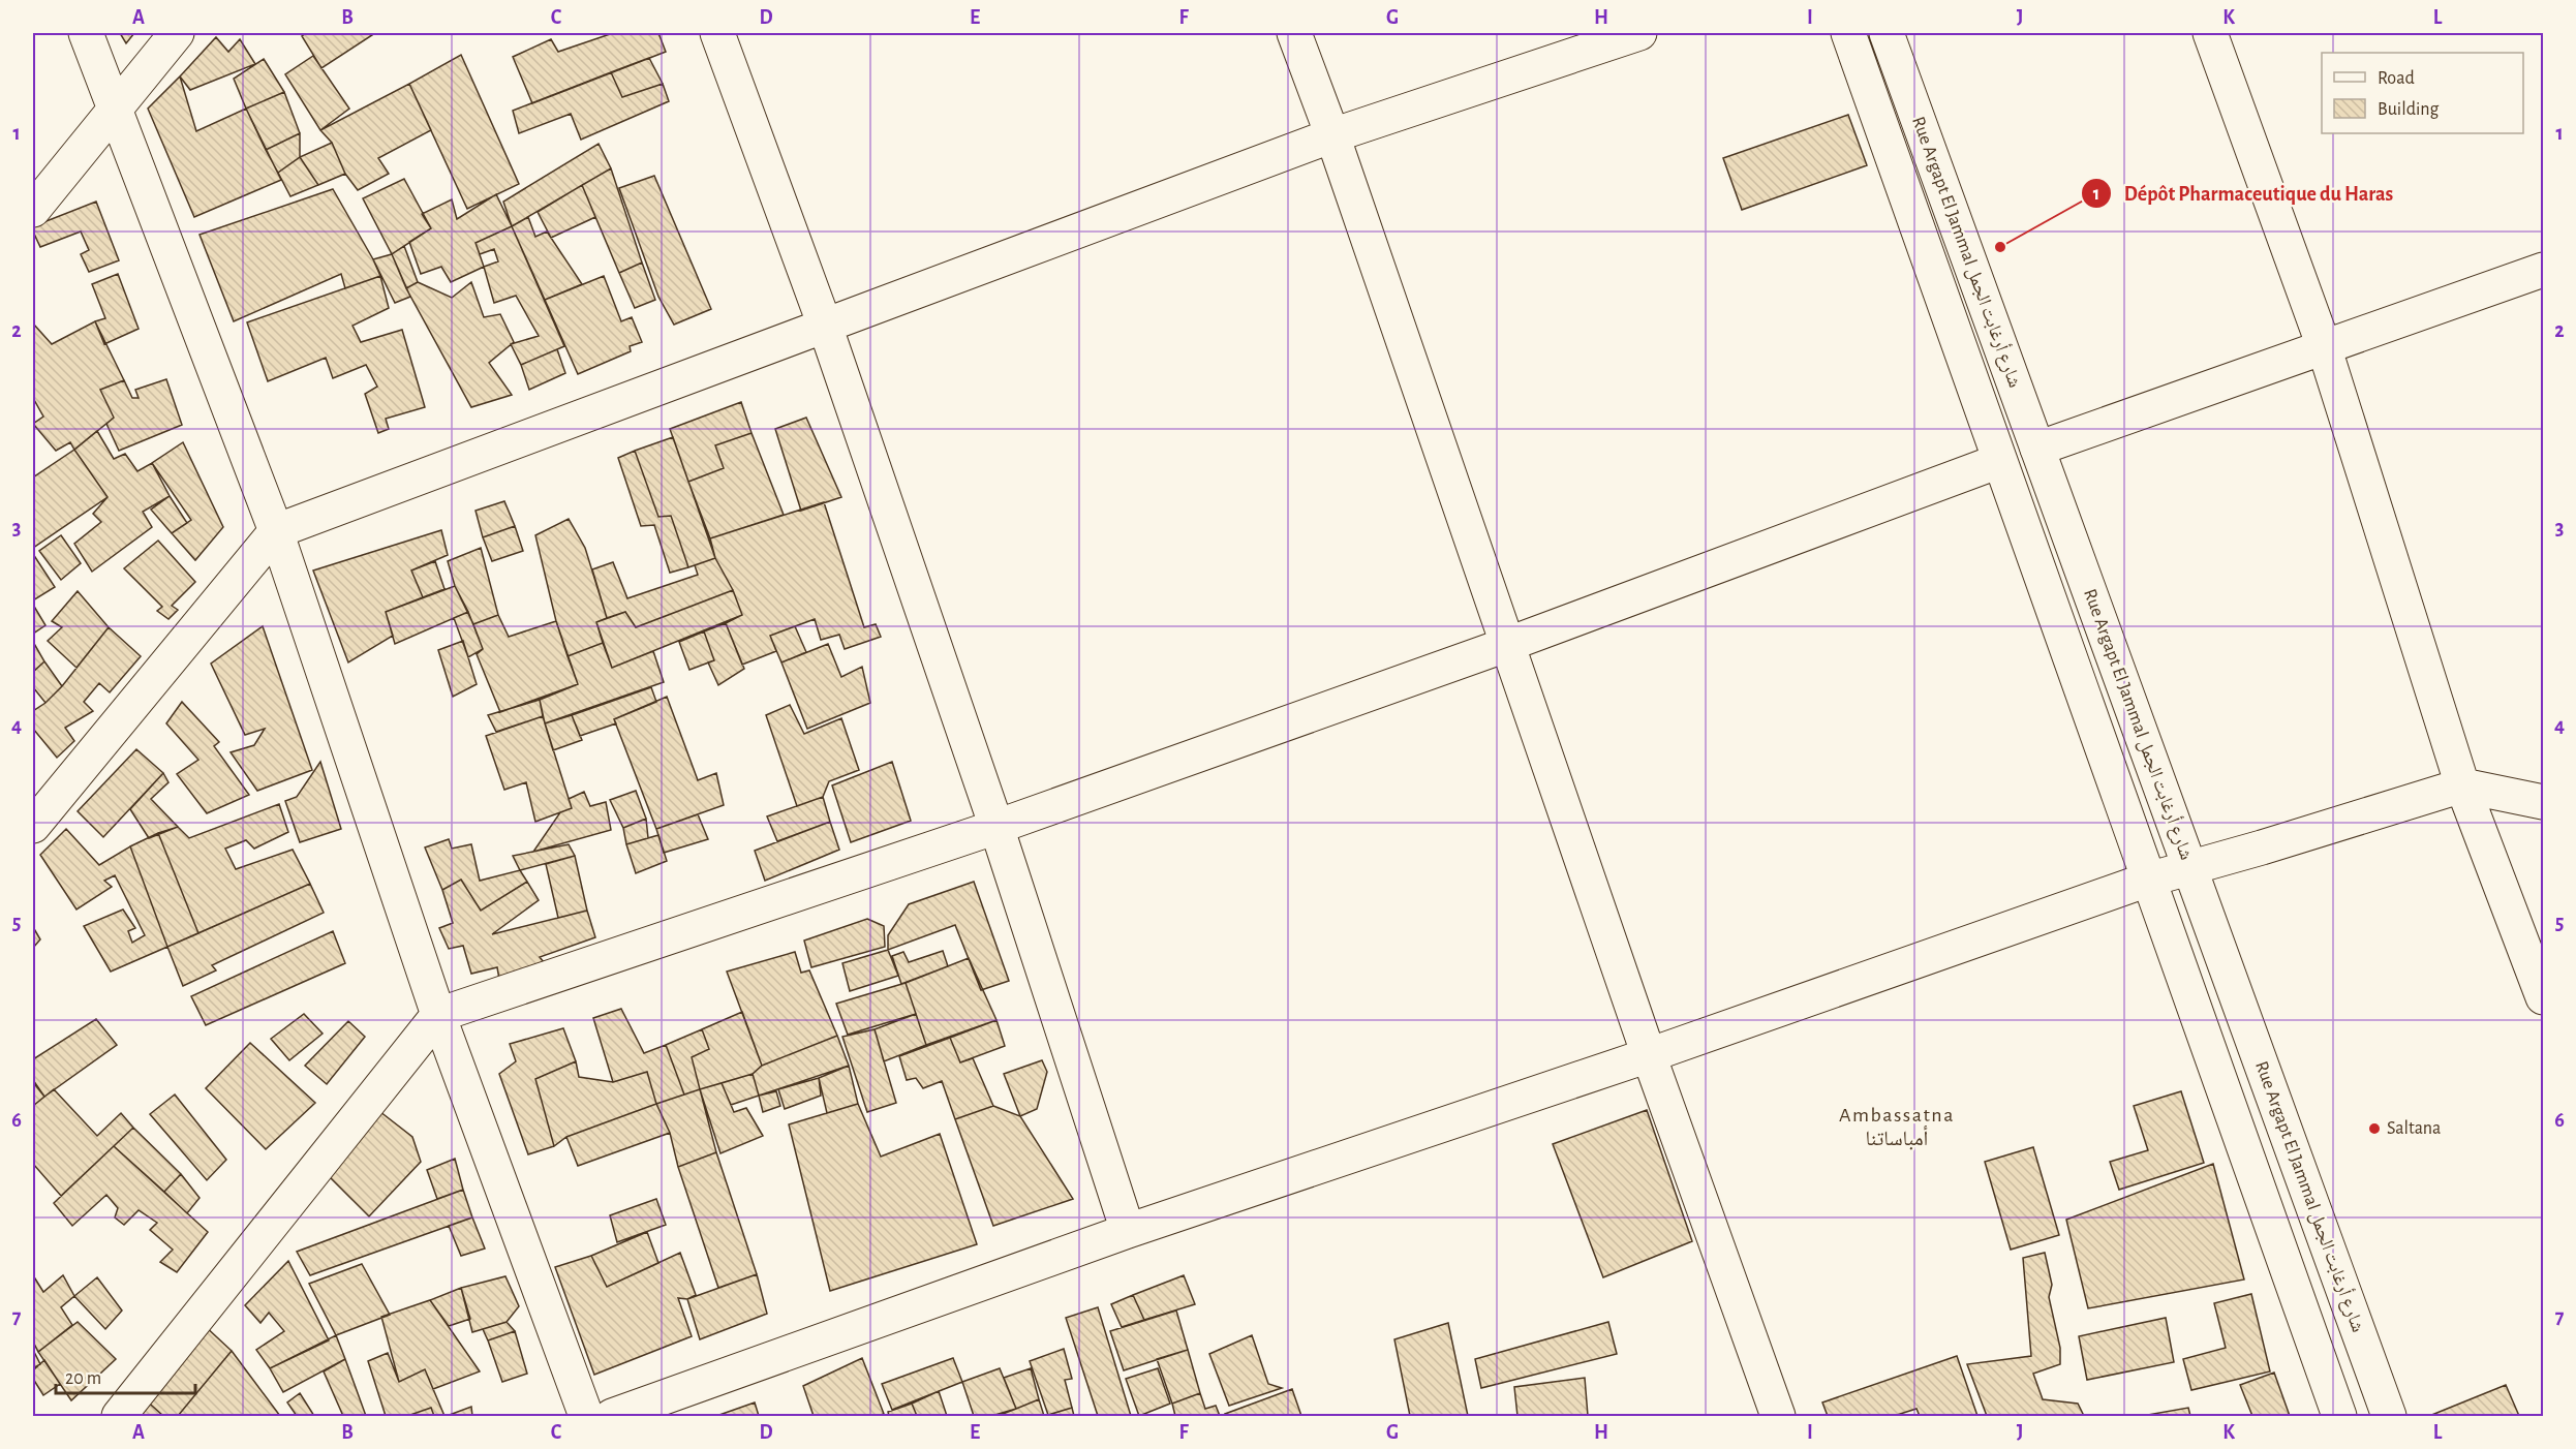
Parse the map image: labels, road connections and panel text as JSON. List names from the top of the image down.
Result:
{
  "streets": {
    "street": ["Rue Argapt El Jammal شارع أرغابت الجمل"]
  },
  "districts": ["Ambassatna أمباساتنا"],
  "places": ["Dépôt Pharmaceutique du Haras", "Saltana"],
  "legend": ["Road", "Building"],
  "scale_bar": "20 m",
  "grid": {
    "columns": [
      "A",
      "B",
      "C",
      "D",
      "E",
      "F",
      "G",
      "H",
      "I",
      "J",
      "K",
      "L"
    ],
    "rows": [
      "1",
      "2",
      "3",
      "4",
      "5",
      "6",
      "7"
    ]
  }
}
